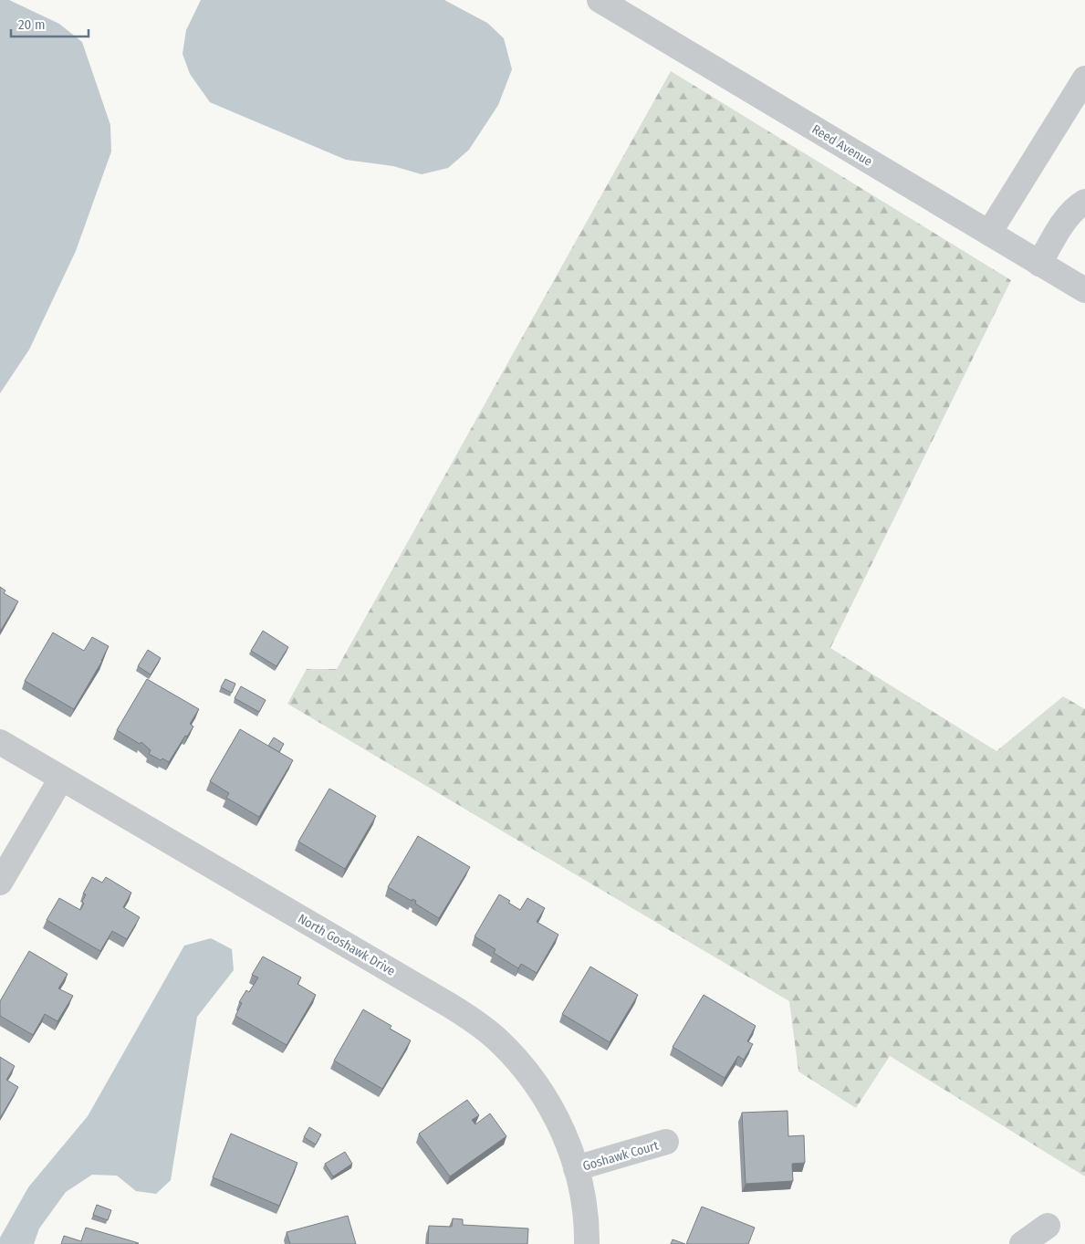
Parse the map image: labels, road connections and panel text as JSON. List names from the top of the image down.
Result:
{
  "streets": {
    "street": ["Reed Avenue", "North Goshawk Drive", "Goshawk Court"]
  },
  "crossings": [
    ["North Goshawk Drive", "Goshawk Court"]
  ],
  "scale_bar": "20 m"
}
